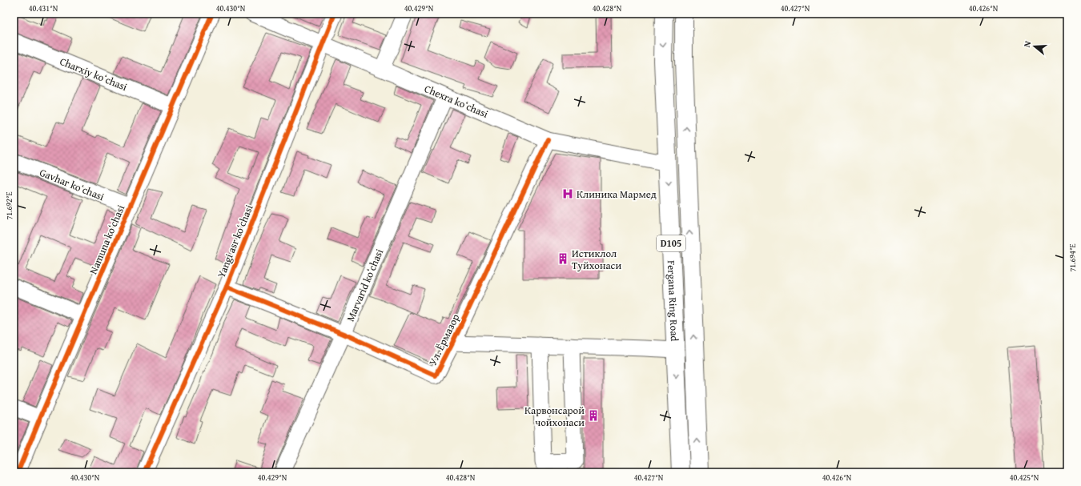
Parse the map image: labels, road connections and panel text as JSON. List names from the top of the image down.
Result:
{
  "streets": {
    "highway": ["D105", "Fergana Ring Road"],
    "street": [
      "Charxiy koʻchasi",
      "Chexra koʻchasi",
      "Gavhar koʻchasi",
      "Namuna koʻchasi",
      "Yangi asr koʻchasi",
      "Marvarid koʻchasi",
      "Ул. Ёрмазор"
    ]
  },
  "crossings": [
    ["Charxiy koʻchasi", "Namuna koʻchasi"],
    ["Chexra koʻchasi", "Yangi asr koʻchasi"],
    ["Chexra koʻchasi", "Marvarid koʻchasi"],
    ["Chexra koʻchasi", "Fergana Ring Road"],
    ["Chexra koʻchasi", "Ул. Ёрмазор"],
    ["Gavhar koʻchasi", "Namuna koʻchasi"],
    ["Yangi asr koʻchasi", "Ул. Ёрмазор"],
    ["Marvarid koʻchasi", "Ул. Ёрмазор"]
  ],
  "places": {
    "hospital": ["Клиника Мармед"],
    "building": ["Истиклол Туйхонаси", "Карвонсарой чойхонаси"]
  },
  "north": "left",
  "coordinates": [
    "40.431°N",
    "40.430°N",
    "40.429°N",
    "40.428°N",
    "40.427°N",
    "40.426°N",
    "71.692°E",
    "71.694°E",
    "40.425°N"
  ]
}
